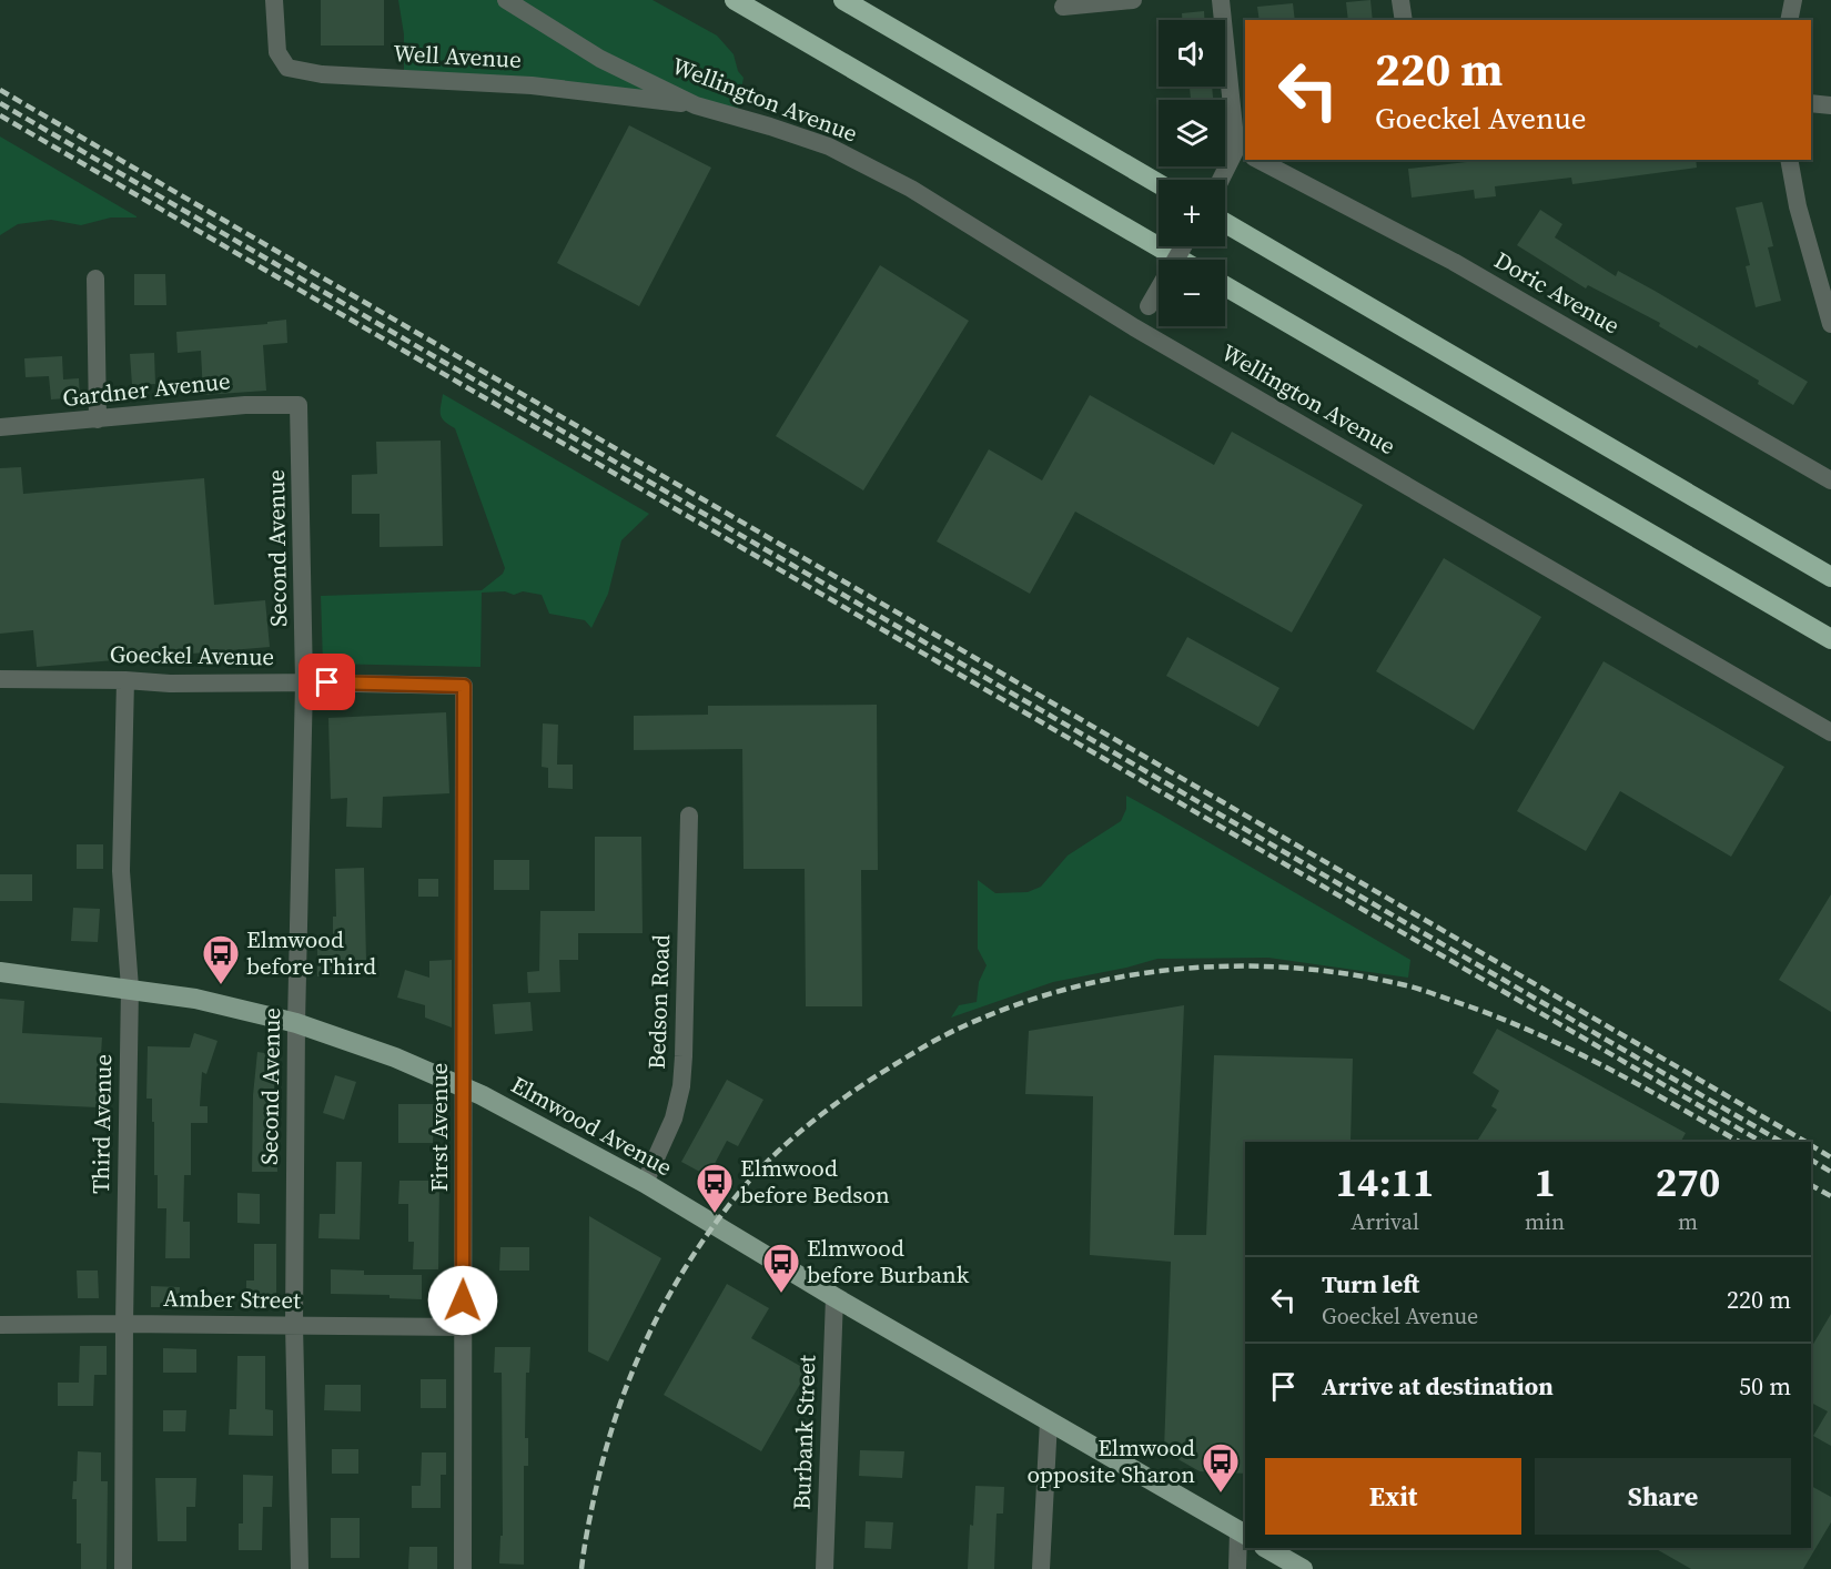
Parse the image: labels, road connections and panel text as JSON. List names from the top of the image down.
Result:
{
  "streets": {
    "main road": ["Elmwood Avenue"],
    "street": [
      "Well Avenue",
      "Wellington Avenue",
      "Doric Avenue",
      "Gardner Avenue",
      "Second Avenue",
      "Goeckel Avenue",
      "Bedson Road",
      "Third Avenue",
      "First Avenue",
      "Amber Street",
      "Burbank Street"
    ]
  },
  "crossings": [
    ["Well Avenue", "Wellington Avenue"],
    ["Gardner Avenue", "Second Avenue"],
    ["Second Avenue", "Goeckel Avenue"],
    ["Second Avenue", "Elmwood Avenue"],
    ["Second Avenue", "Amber Street"],
    ["Goeckel Avenue", "Third Avenue"],
    ["Goeckel Avenue", "First Avenue"],
    ["Bedson Road", "Elmwood Avenue"],
    ["Third Avenue", "Elmwood Avenue"],
    ["Third Avenue", "Amber Street"],
    ["Elmwood Avenue", "First Avenue"],
    ["Elmwood Avenue", "Burbank Street"],
    ["First Avenue", "Amber Street"]
  ],
  "places": {
    "bus stop": [
      "Elmwood before Third",
      "Elmwood before Bedson",
      "Elmwood before Burbank",
      "Elmwood opposite Sharon"
    ]
  },
  "page": {
    "map_buttons": ["+", "−"],
    "turn": ["220 m", "Goeckel Avenue"],
    "eta": [
      "14:11",
      "Arrival",
      "1",
      "min",
      "270",
      "m"
    ],
    "list": [
      {
        "name": "Turn left",
        "note": "Goeckel Avenue",
        "value": "220 m"
      },
      {
        "name": "Arrive at destination",
        "value": "50 m"
      }
    ],
    "buttons": ["Exit", "Share"]
  }
}
